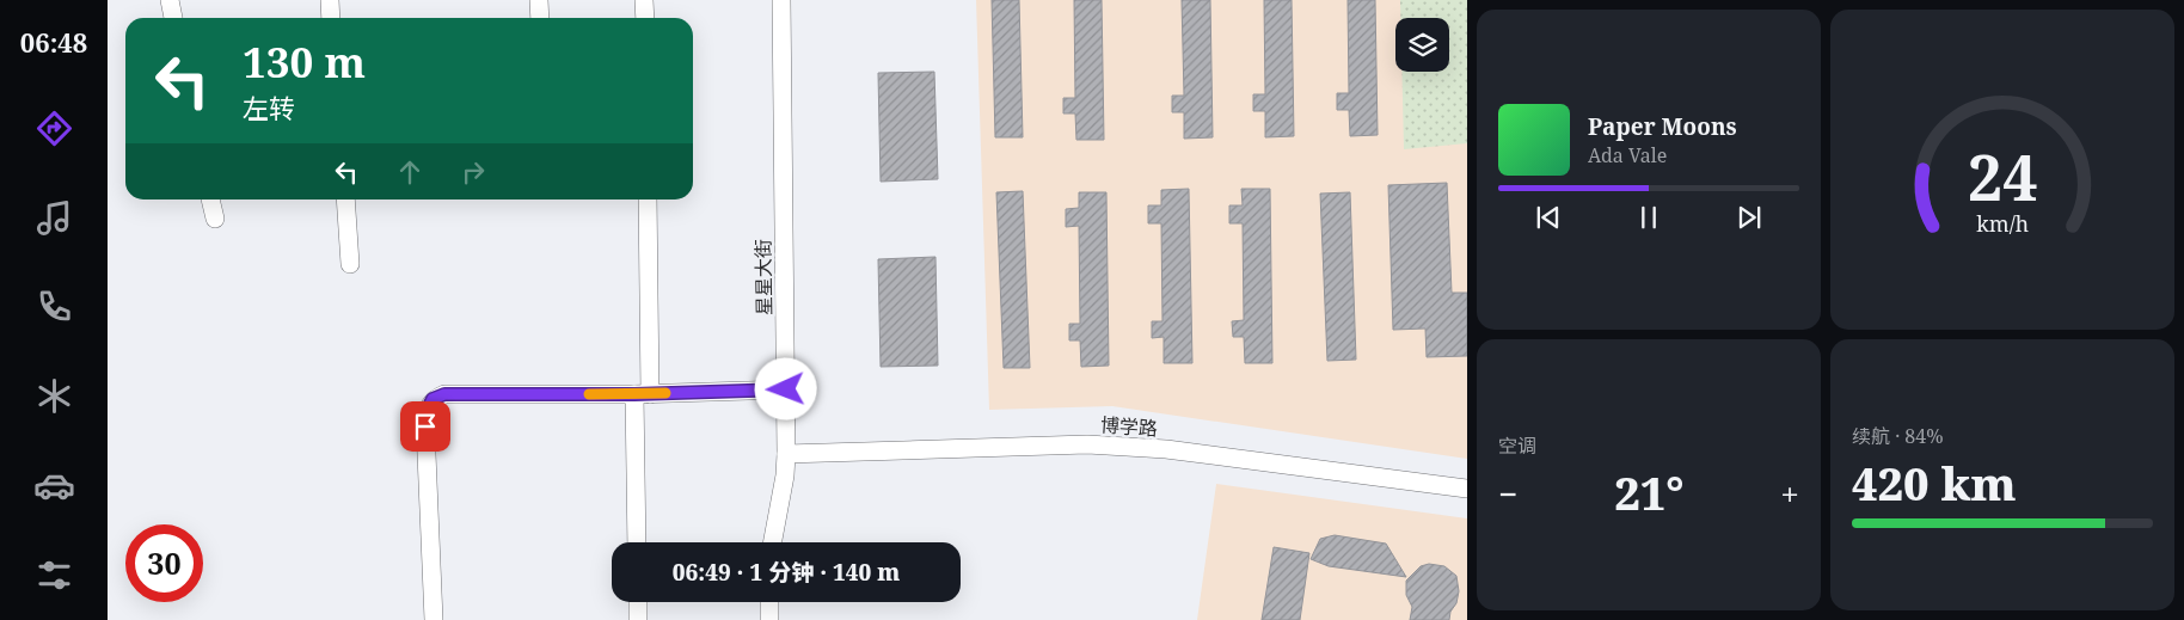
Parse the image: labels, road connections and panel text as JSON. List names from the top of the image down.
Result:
{
  "streets": {
    "street": ["星星大街", "博学路"]
  },
  "crossings": [
    ["星星大街", "博学路"]
  ],
  "page": {
    "tabs": "06:48",
    "turn": ["130 m", "左转"],
    "song": ["Paper Moons", "Ada Vale"],
    "tile": [
      "空调",
      ["续航 · 84%", "420 km"]
    ],
    "heat": ["−", "21°", "+"],
    "limit": "30",
    "trip": "06:49 · 1 分钟 · 140 m",
    "gauge": ["24", "km/h"]
  }
}
